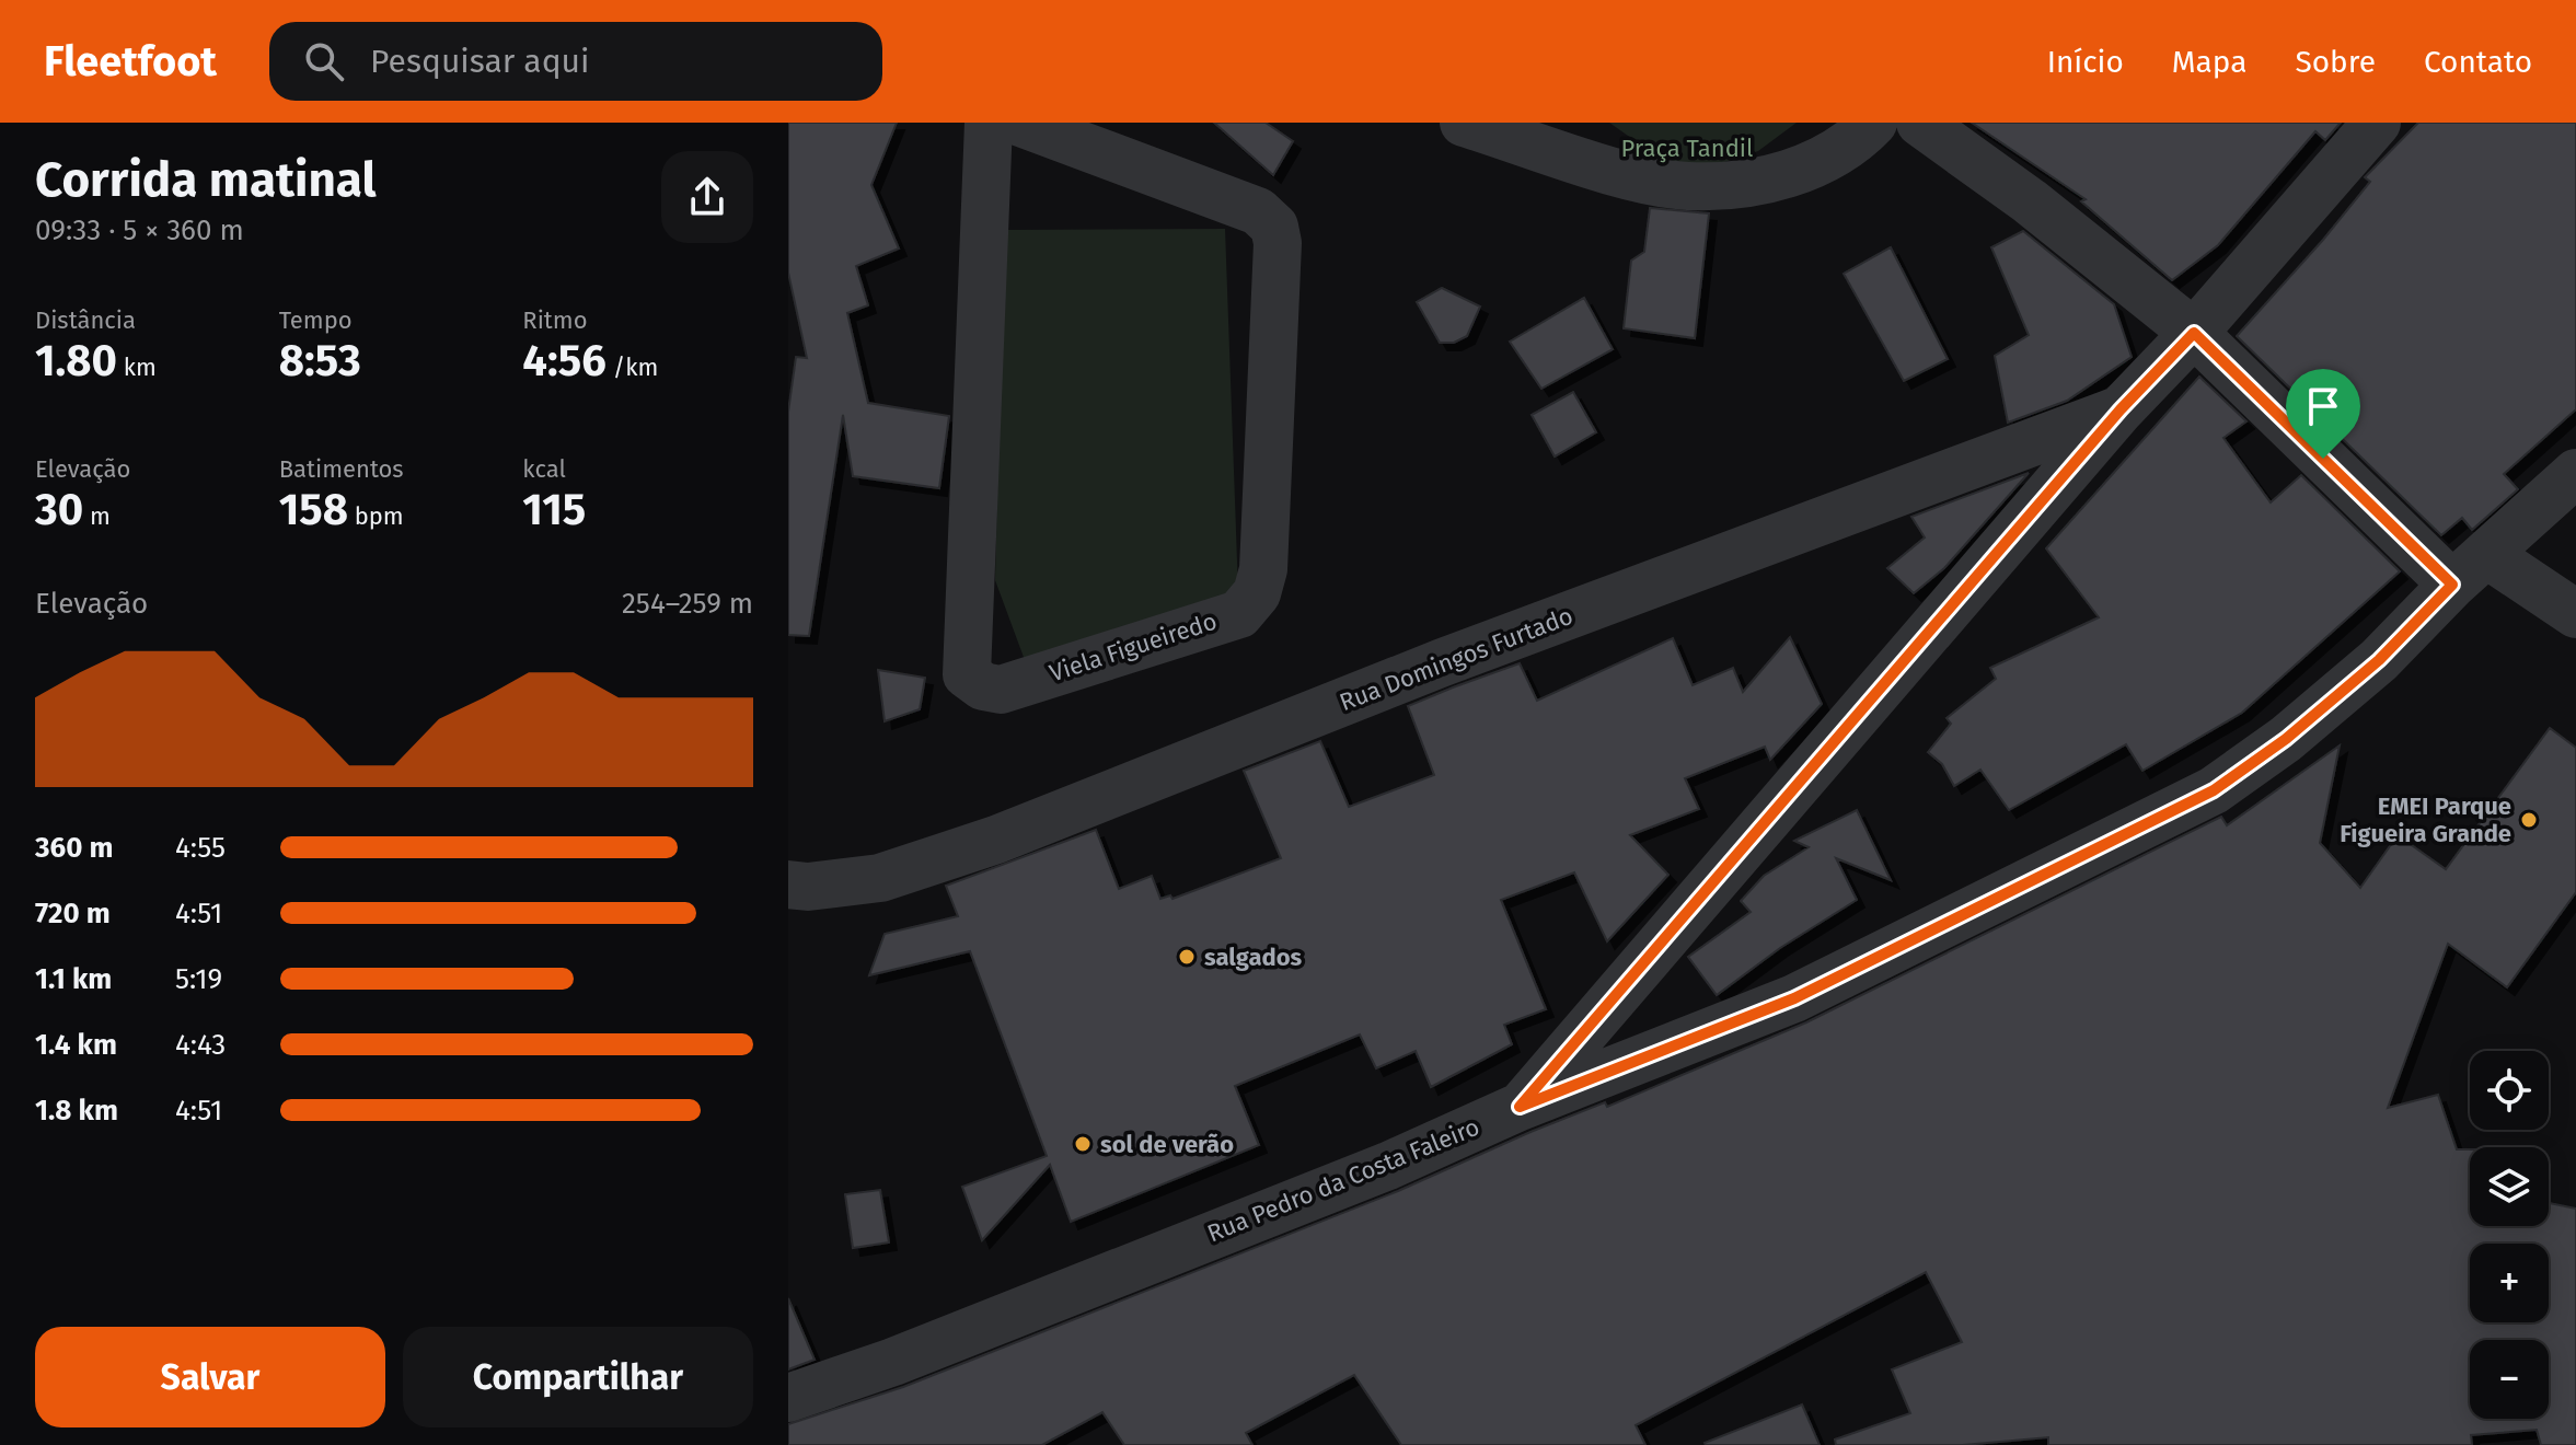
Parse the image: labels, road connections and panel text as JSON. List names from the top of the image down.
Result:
{
  "streets": {
    "street": ["Viela Figueiredo", "Rua Domingos Furtado", "Rua Pedro da Costa Faleiro"]
  },
  "parks": ["Praça Tandil"],
  "places": ["EMEI Parque Figueira Grande", "salgados", "sol de verão"],
  "page": {
    "header": "Fleetfoot",
    "search": "Pesquisar aqui",
    "nav": [
      "Início",
      "Mapa",
      "Sobre",
      "Contato"
    ],
    "heading": ["Corrida matinal", "09:33 · 5 × 360 m"],
    "stats": [
      ["Distância", "1.80 km"],
      ["Tempo", "8:53"],
      ["Ritmo", "4:56 /km"],
      ["Elevação", "30 m"],
      ["Batimentos", "158 bpm"],
      ["kcal", "115"]
    ],
    "chart": ["Elevação", "254–259 m"],
    "list": [
      {
        "name": "360 m",
        "note": "4:55"
      },
      {
        "name": "720 m",
        "note": "4:51"
      },
      {
        "name": "1.1 km",
        "note": "5:19"
      },
      {
        "name": "1.4 km",
        "note": "4:43"
      },
      {
        "name": "1.8 km",
        "note": "4:51"
      }
    ],
    "map_buttons": ["+", "−"],
    "buttons": ["Salvar", "Compartilhar"]
  }
}
